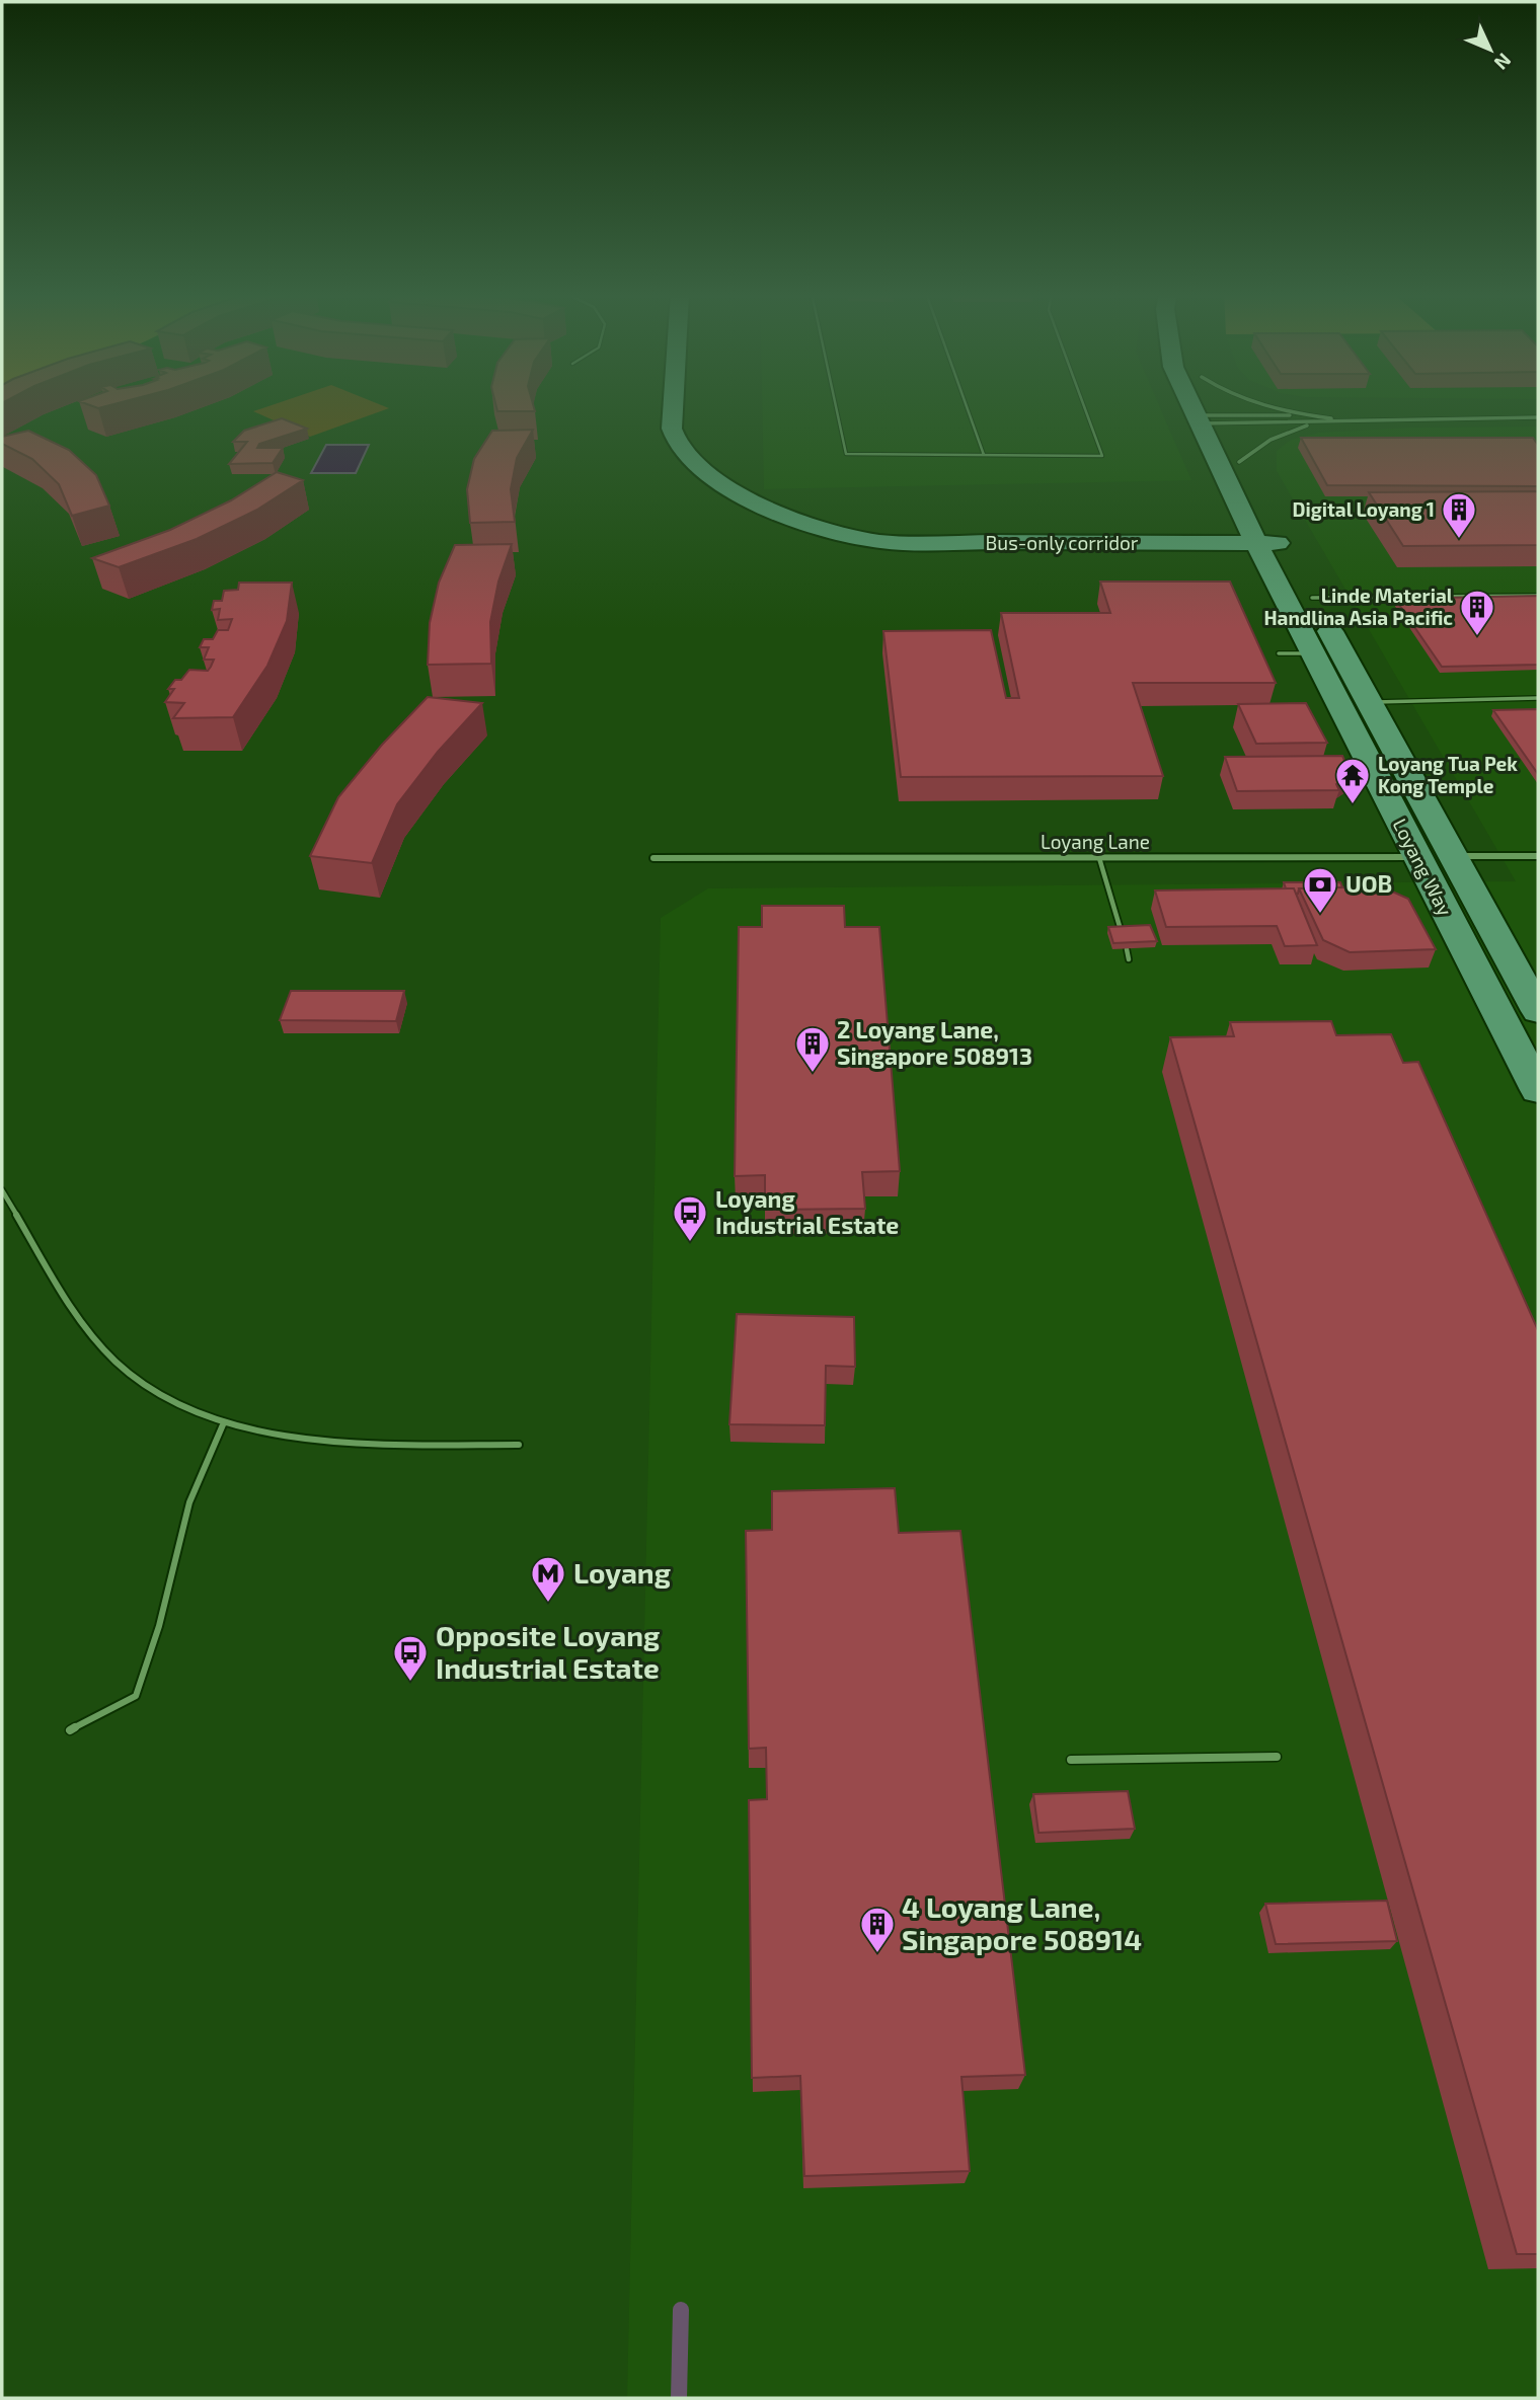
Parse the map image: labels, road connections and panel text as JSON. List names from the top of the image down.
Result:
{
  "streets": {
    "main road": ["Bus-only corridor", "Loyang Way"],
    "street": ["Loyang Lane"]
  },
  "crossings": [
    ["Bus-only corridor", "Loyang Way"],
    ["Loyang Lane", "Loyang Way"]
  ],
  "places": {
    "building": [
      "Digital Loyang 1",
      "Linde Material Handlina Asia Pacific",
      "2 Loyang Lane, Singapore 508913",
      "4 Loyang Lane, Singapore 508914"
    ],
    "temple": ["Loyang Tua Pek Kong Temple"],
    "bank": ["UOB"],
    "bus stop": ["Loyang Industrial Estate", "Opposite Loyang Industrial Estate"],
    "metro station": ["Loyang"]
  },
  "north": "bottom right"
}
